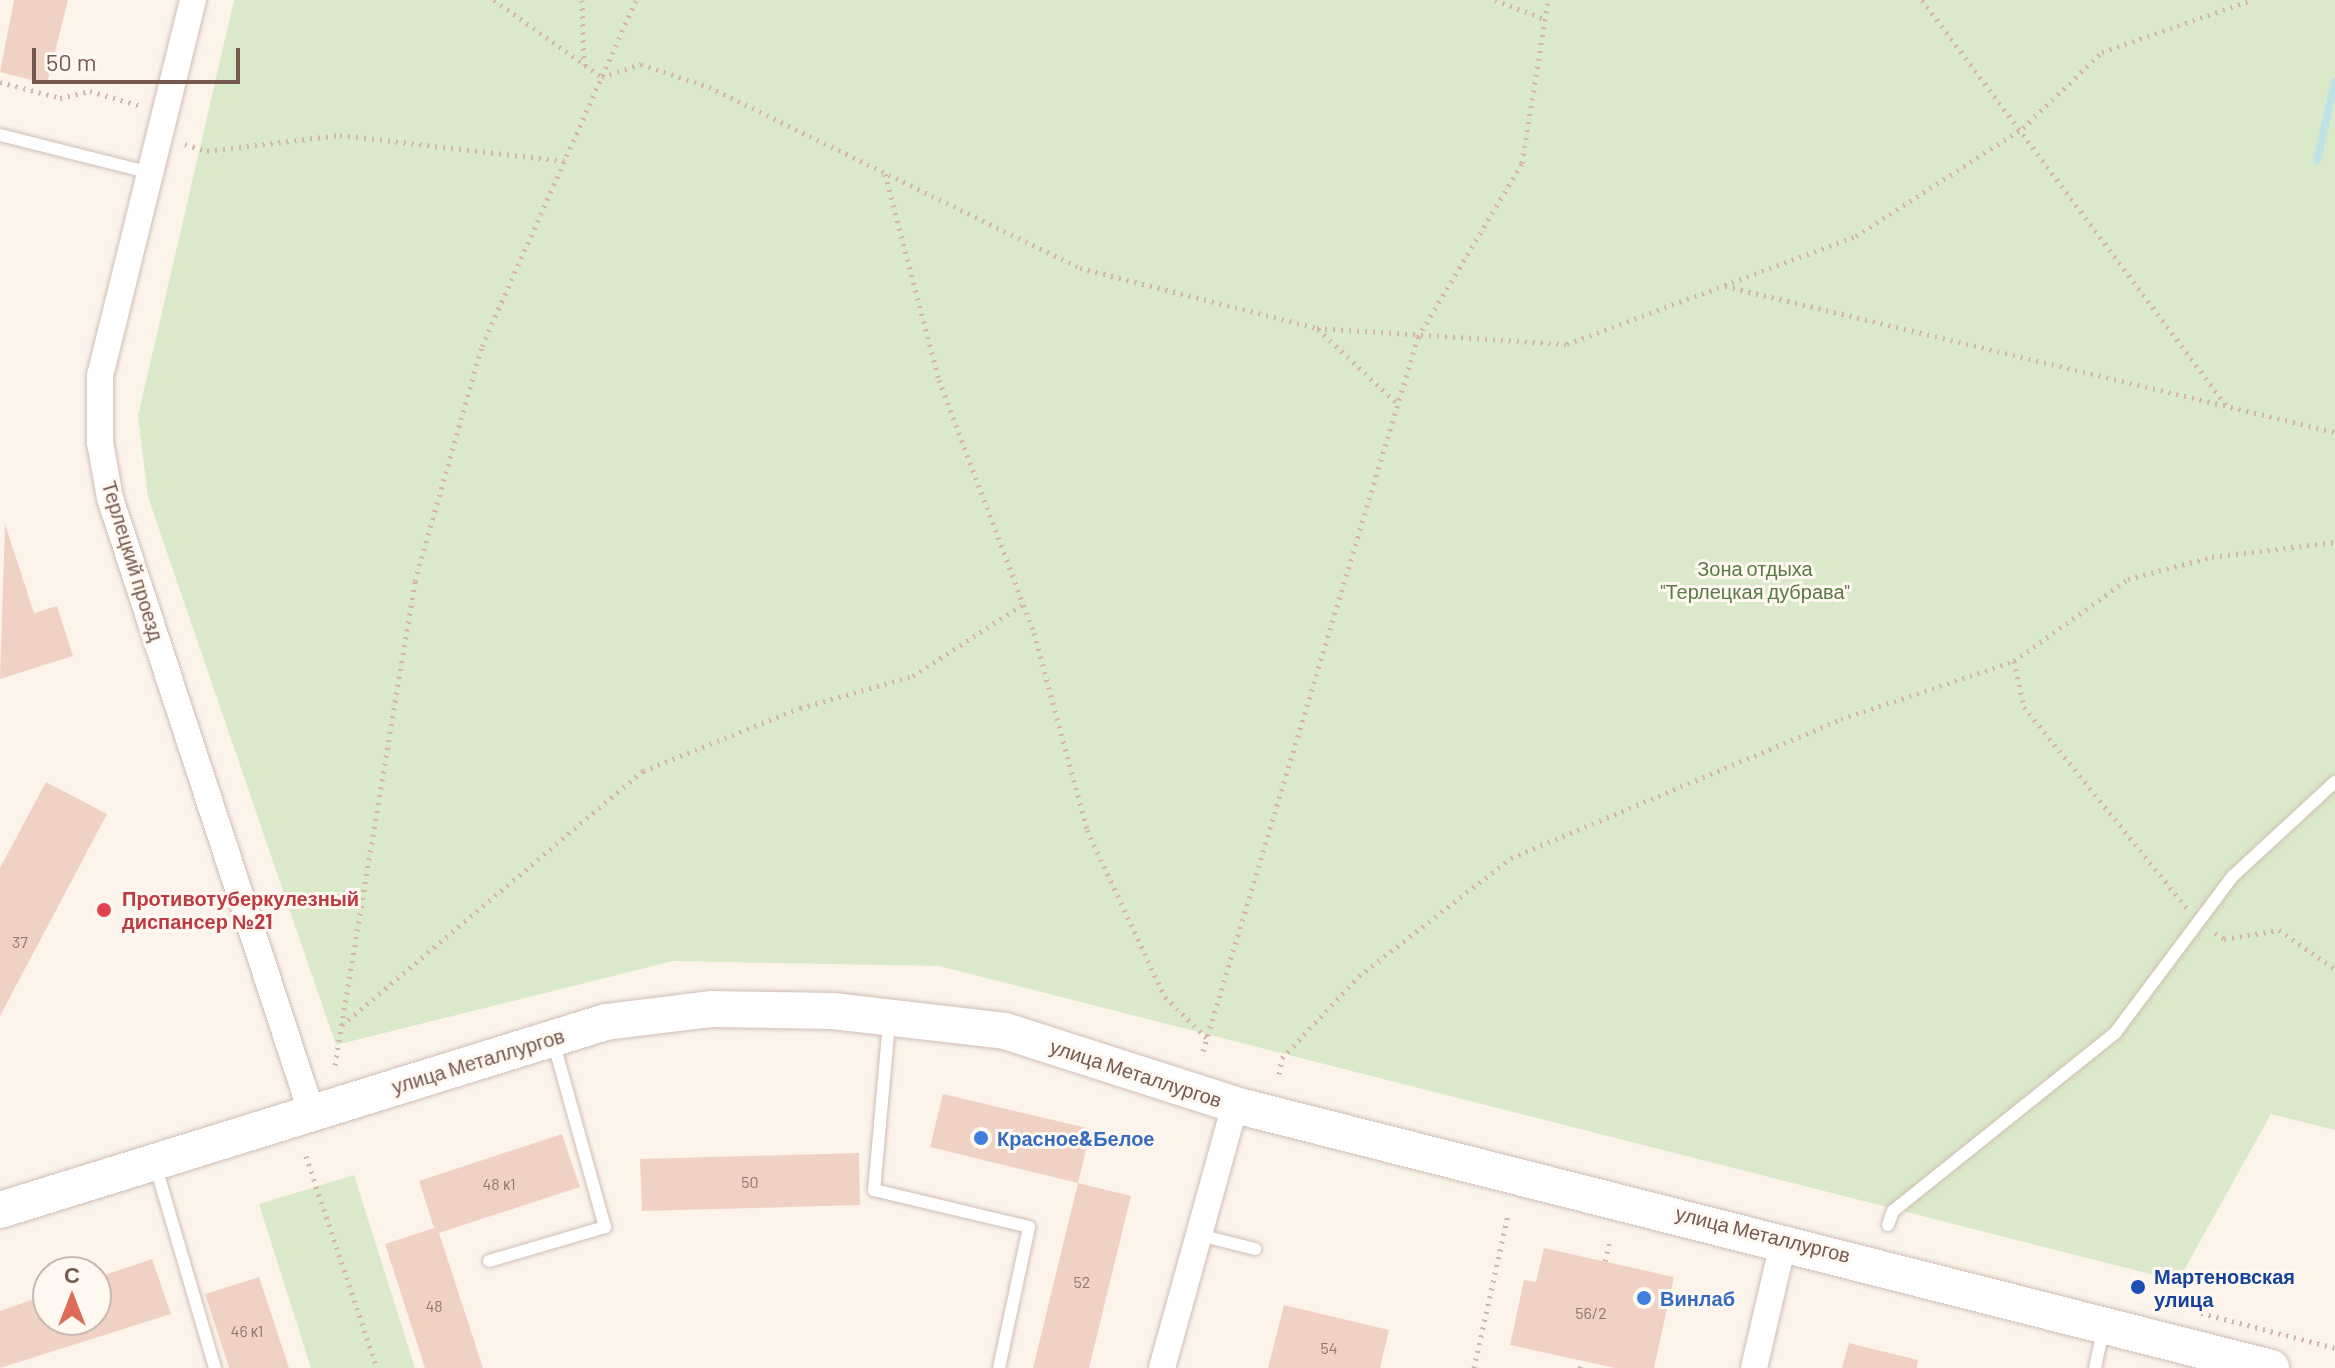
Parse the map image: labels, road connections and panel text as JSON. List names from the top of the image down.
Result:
{
  "streets": {
    "street": ["Терлецкий проезд", "улица Металлургов"]
  },
  "crossings": [
    ["Терлецкий проезд", "улица Металлургов"]
  ],
  "parks": ["Зона отдыха \"Терлецкая дубрава\""],
  "places": [
    "Противотуберкулезный диспансер №21",
    "Красное&Белое",
    "Мартеновская улица",
    "Винлаб"
  ],
  "house_numbers": [
    "37",
    "50",
    "48 к1",
    "52",
    "48",
    "56/2",
    "46 к1",
    "54"
  ],
  "scale_bar": "50 m",
  "north": "top"
}
